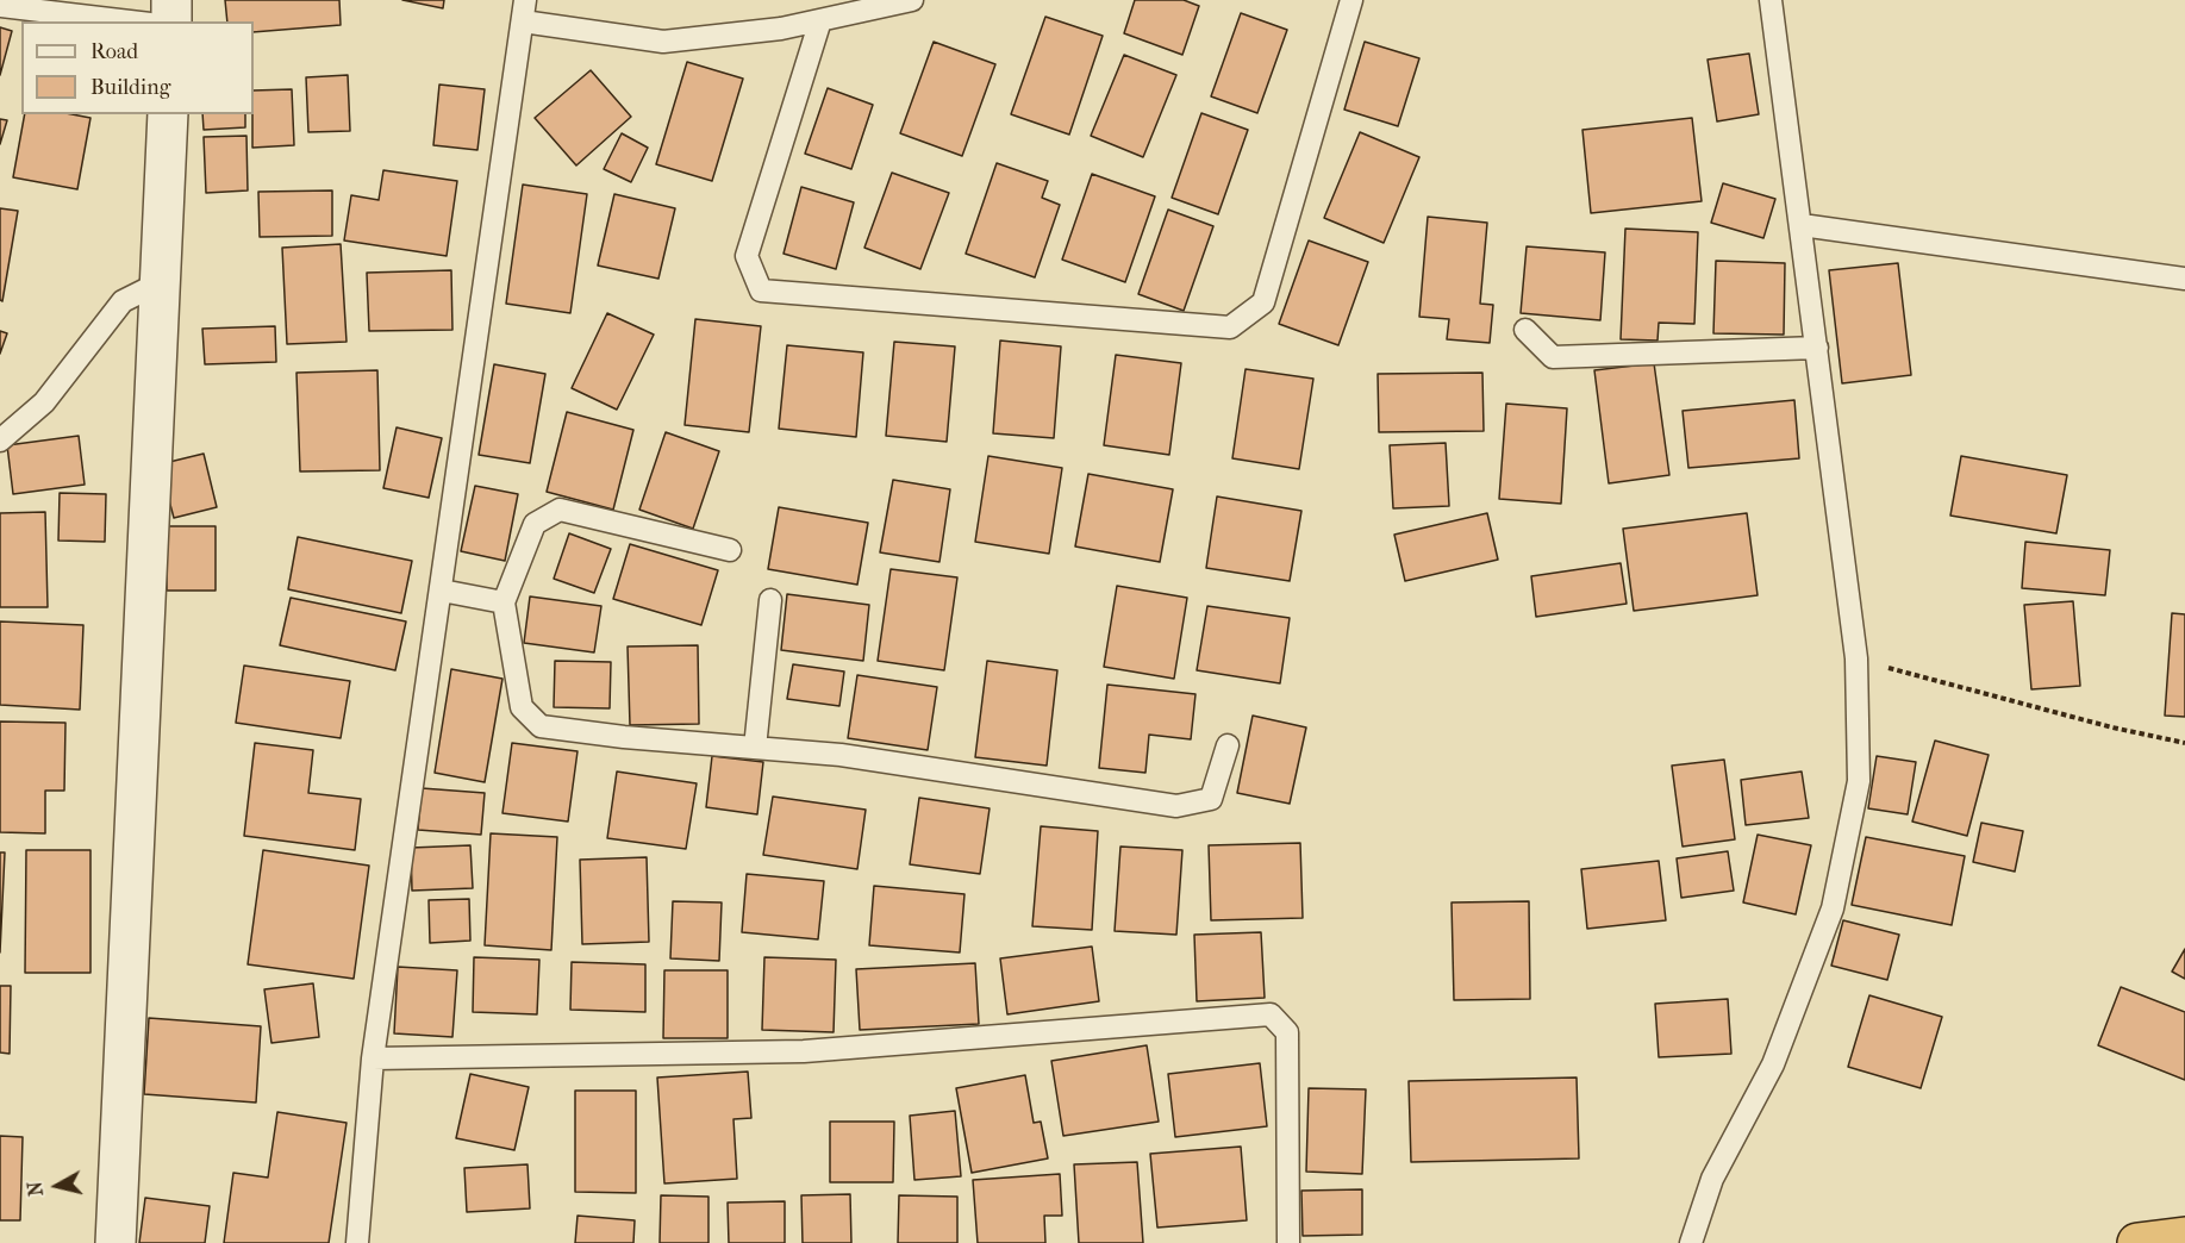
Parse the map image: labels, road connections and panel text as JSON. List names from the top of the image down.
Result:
{
  "legend": ["Road", "Building"],
  "north": "left"
}
